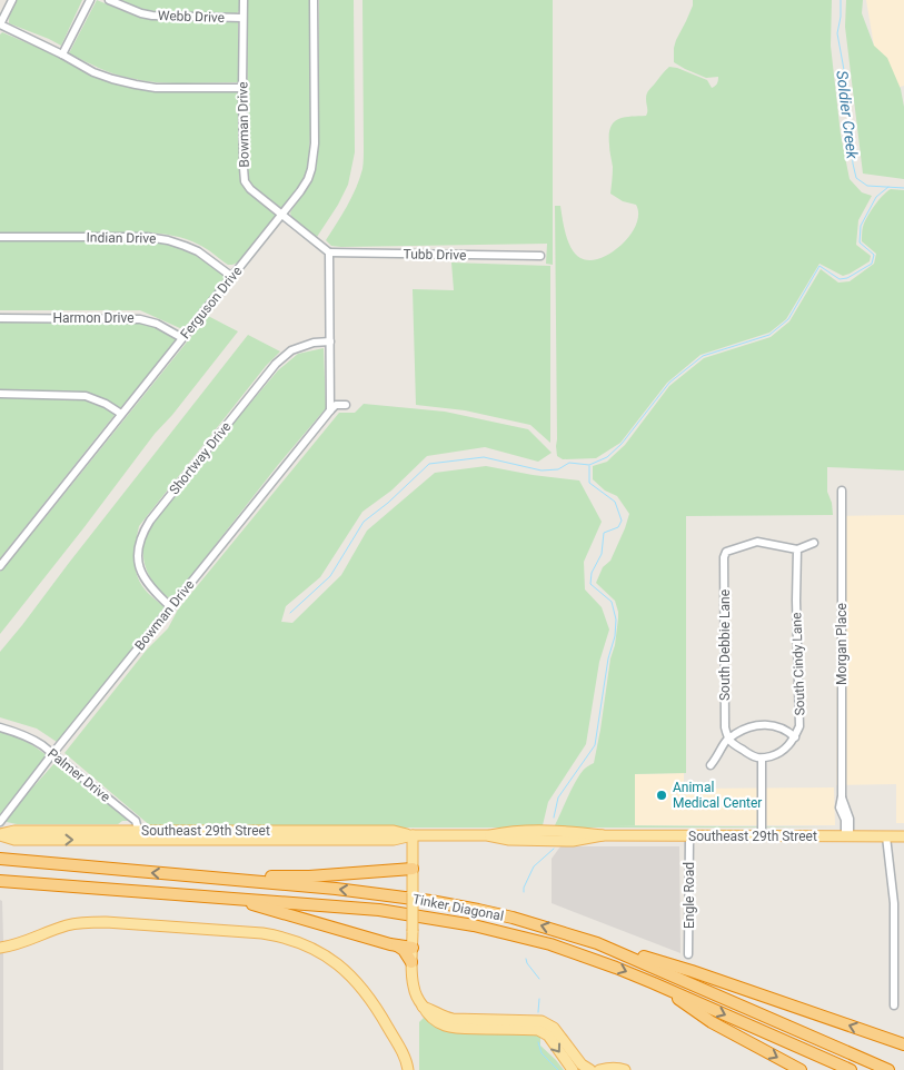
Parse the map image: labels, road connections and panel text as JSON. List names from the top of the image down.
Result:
{
  "streets": {
    "highway": ["Tinker Diagonal"],
    "main road": ["Southeast 29th Street"],
    "street": [
      "Webb Drive",
      "Bowman Drive",
      "Indian Drive",
      "Tubb Drive",
      "Ferguson Drive",
      "Harmon Drive",
      "Shortway Drive",
      "Morgan Place",
      "South Debbie Lane",
      "South Cindy Lane",
      "Palmer Drive",
      "Engle Road"
    ]
  },
  "crossings": [
    ["Webb Drive", "Bowman Drive"],
    ["Bowman Drive", "Tubb Drive"],
    ["Bowman Drive", "Ferguson Drive"],
    ["Bowman Drive", "Shortway Drive"],
    ["Bowman Drive", "Palmer Drive"],
    ["Indian Drive", "Ferguson Drive"],
    ["Ferguson Drive", "Harmon Drive"],
    ["Morgan Place", "Southeast 29th Street"],
    ["South Debbie Lane", "South Cindy Lane"],
    ["Palmer Drive", "Southeast 29th Street"],
    ["Southeast 29th Street", "Engle Road"]
  ],
  "water": ["Soldier Creek"],
  "places": ["Animal Medical Center"]
}
